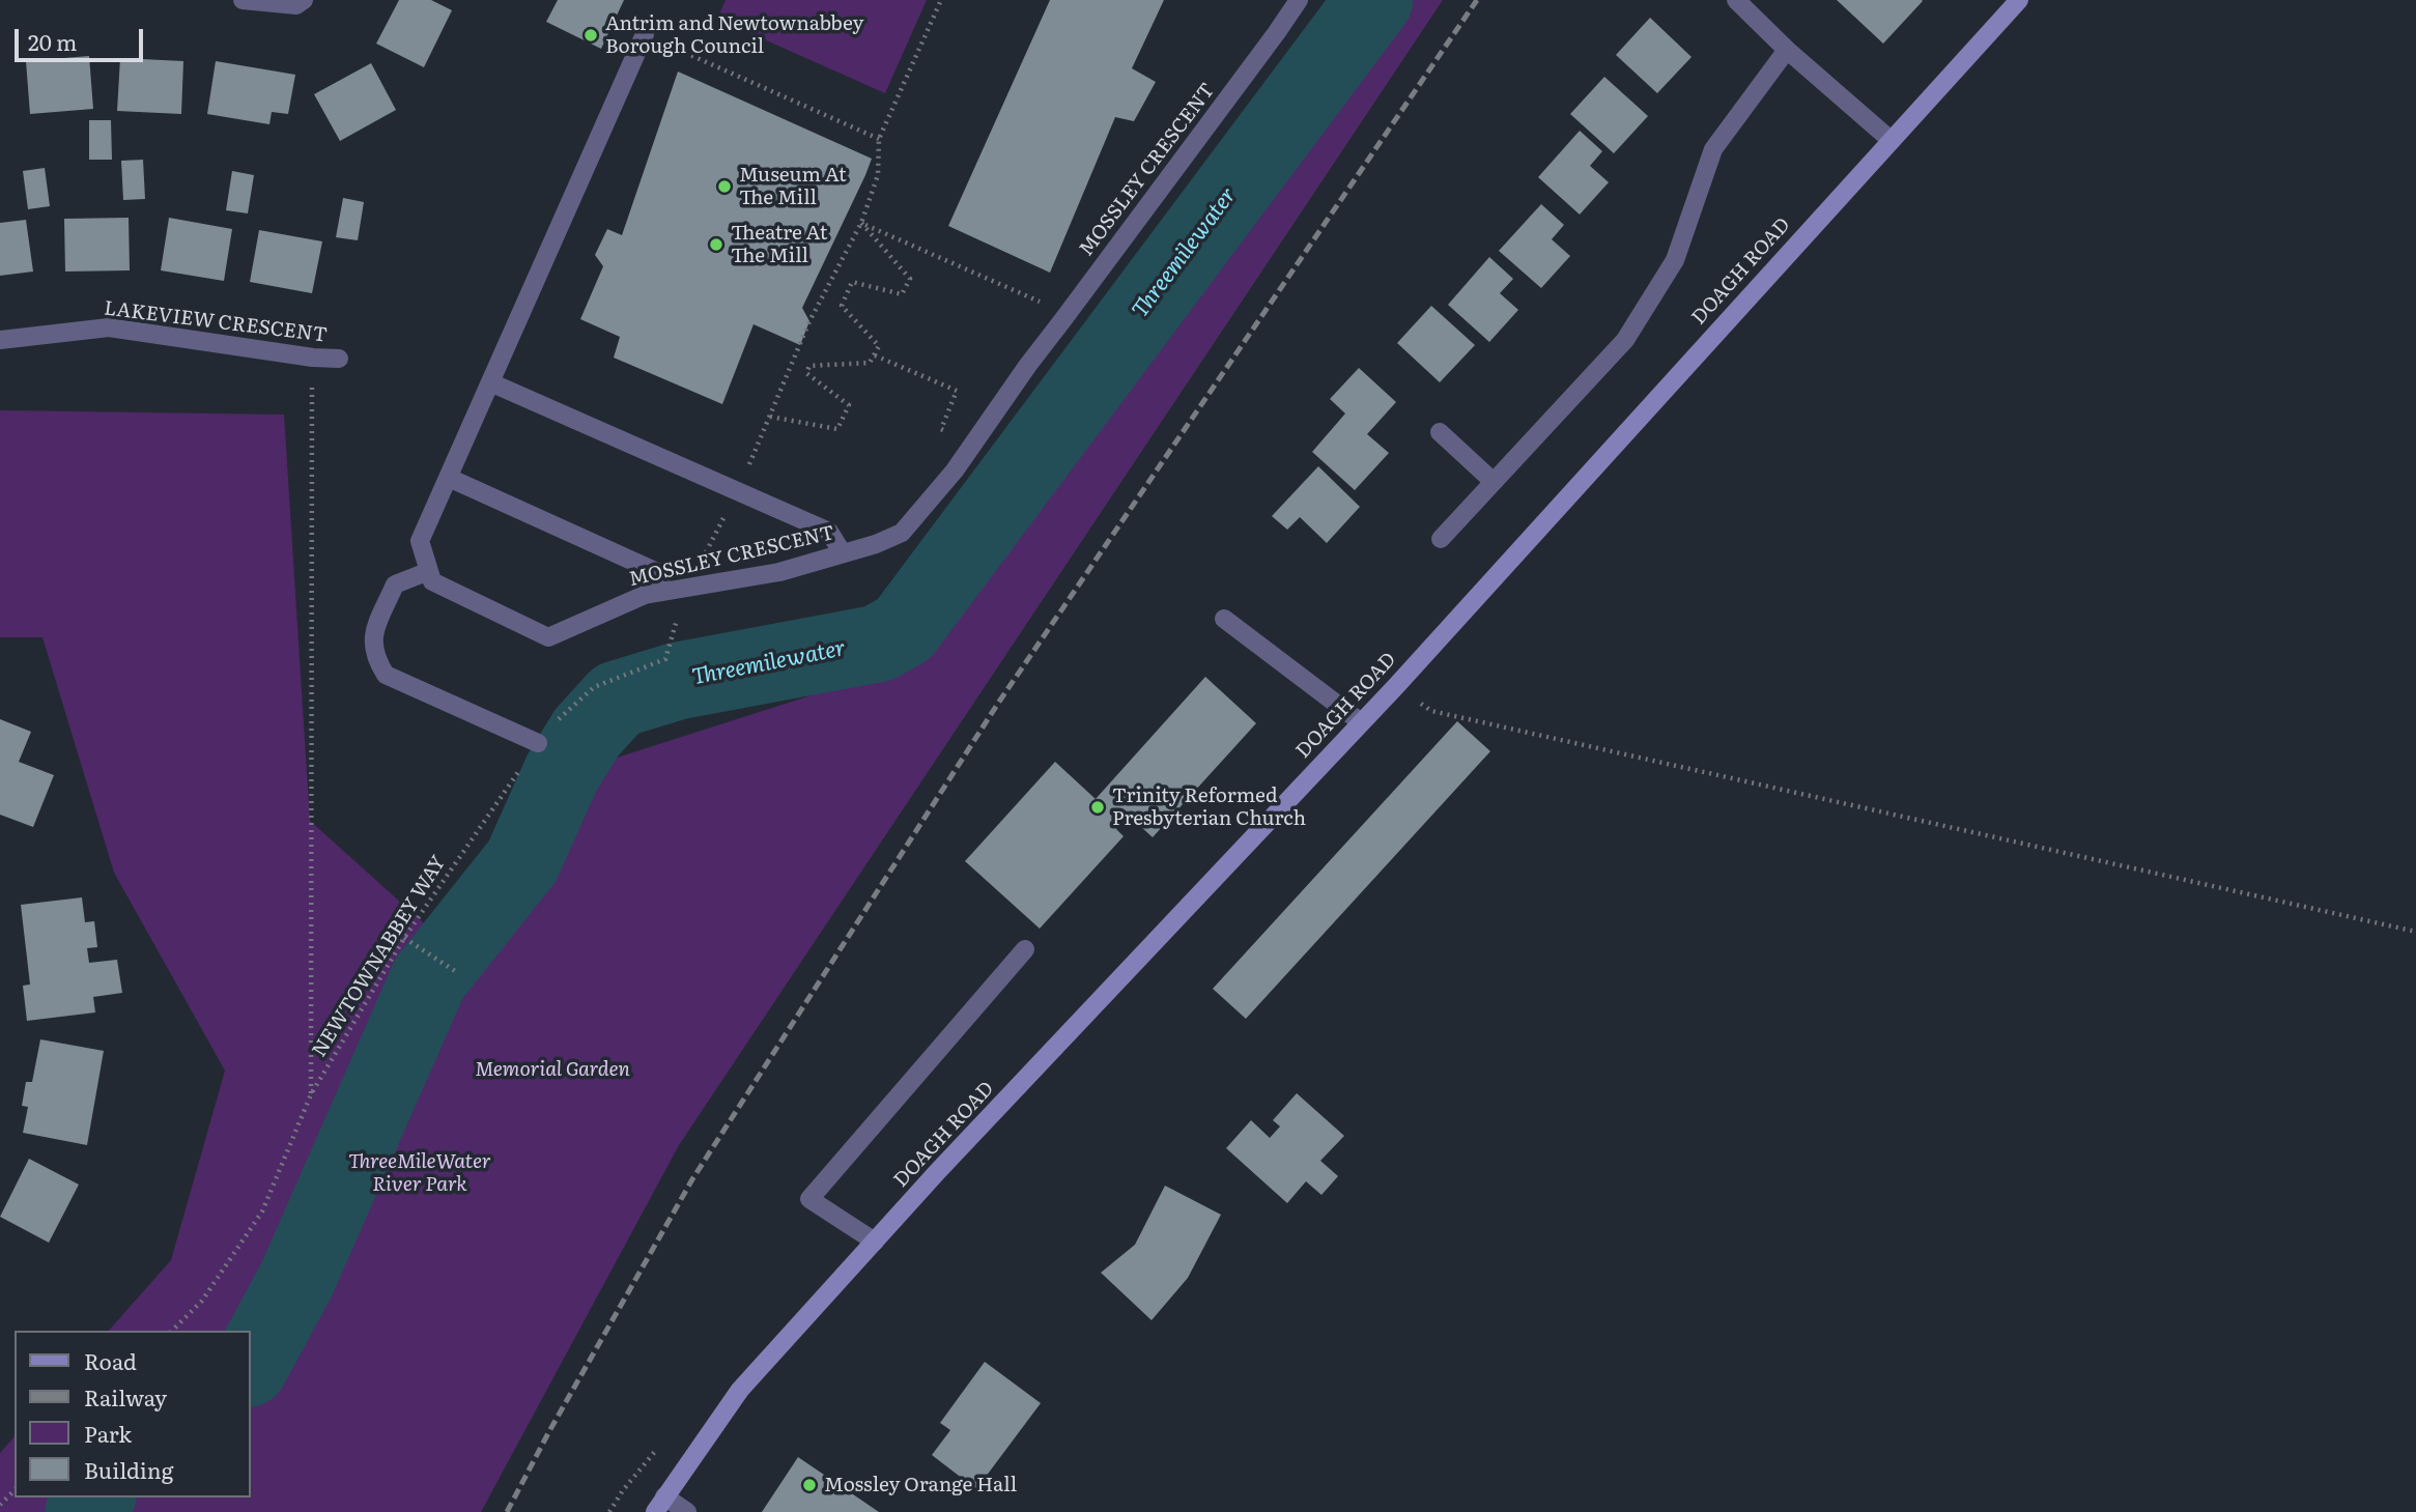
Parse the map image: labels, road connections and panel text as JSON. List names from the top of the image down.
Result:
{
  "streets": {
    "main road": ["DOAGH ROAD"],
    "street": ["MOSSLEY CRESCENT", "LAKEVIEW CRESCENT"],
    "path": ["NEWTOWNABBEY WAY"]
  },
  "water": ["Threemilewater"],
  "parks": ["Memorial Garden", "ThreeMileWater River Park"],
  "places": [
    "Antrim and Newtownabbey Borough Council",
    "Museum At The Mill",
    "Theatre At The Mill",
    "Trinity Reformed Presbyterian Church",
    "Mossley Orange Hall"
  ],
  "legend": [
    "Road",
    "Railway",
    "Park",
    "Building"
  ],
  "scale_bar": "20 m"
}
